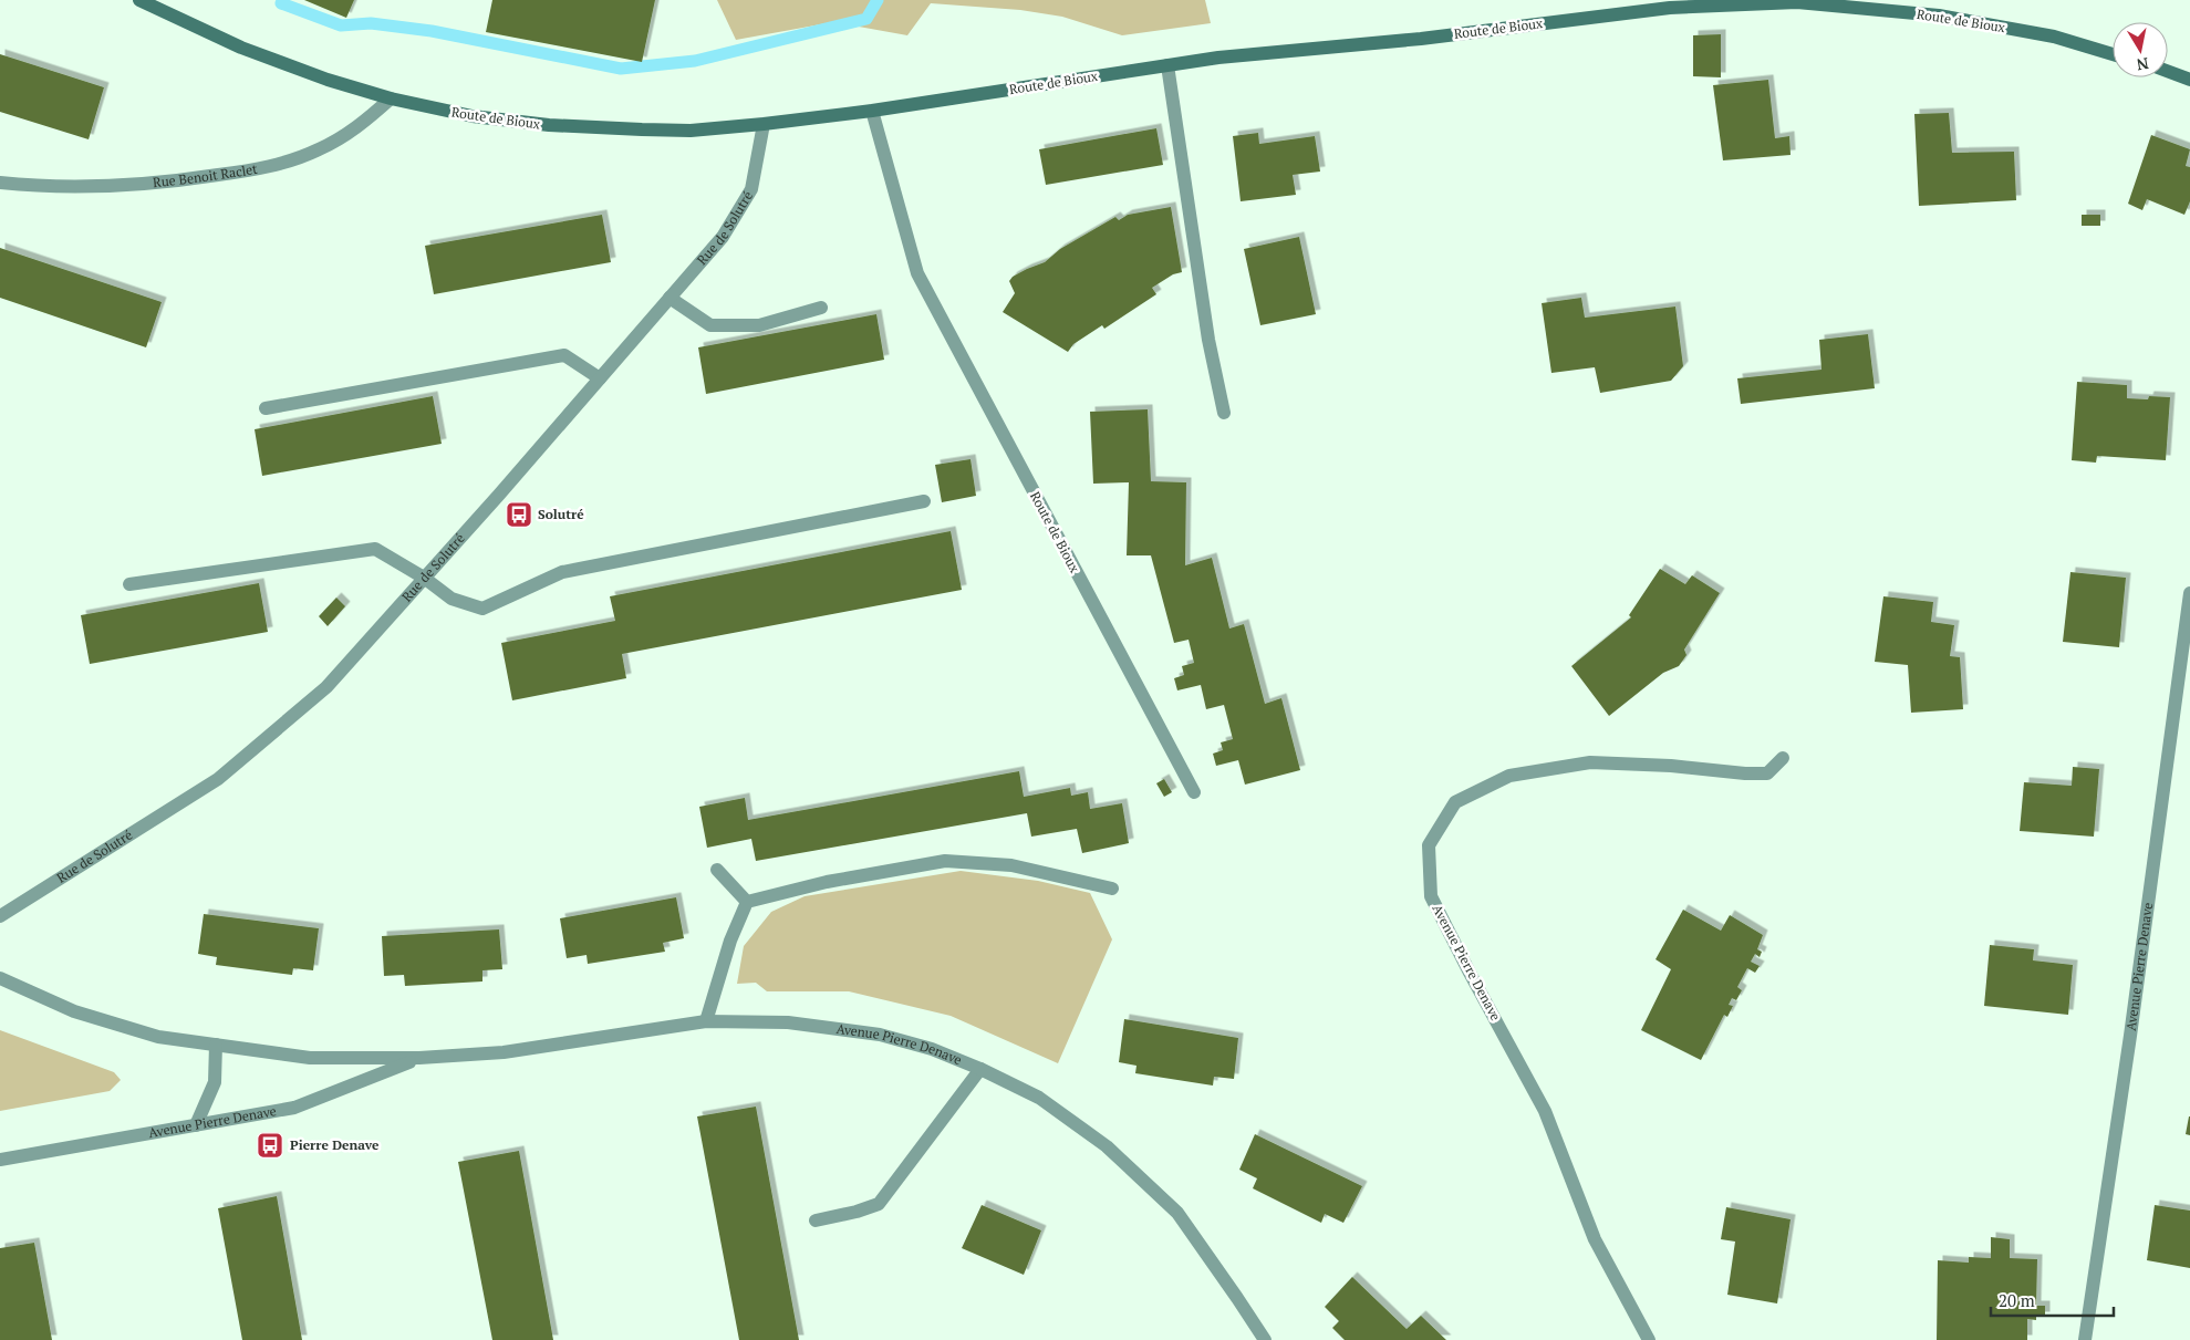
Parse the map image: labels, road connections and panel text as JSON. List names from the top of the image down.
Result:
{
  "streets": {
    "main road": ["Route de Bioux"],
    "street": ["Rue Benoit Raclet", "Rue de Solutré", "Avenue Pierre Denave"]
  },
  "crossings": [
    ["Route de Bioux", "Rue Benoit Raclet"],
    ["Route de Bioux", "Rue de Solutré"]
  ],
  "places": {
    "bus stop": ["Solutré", "Pierre Denave"]
  },
  "scale_bar": "20 m",
  "north": "bottom"
}
